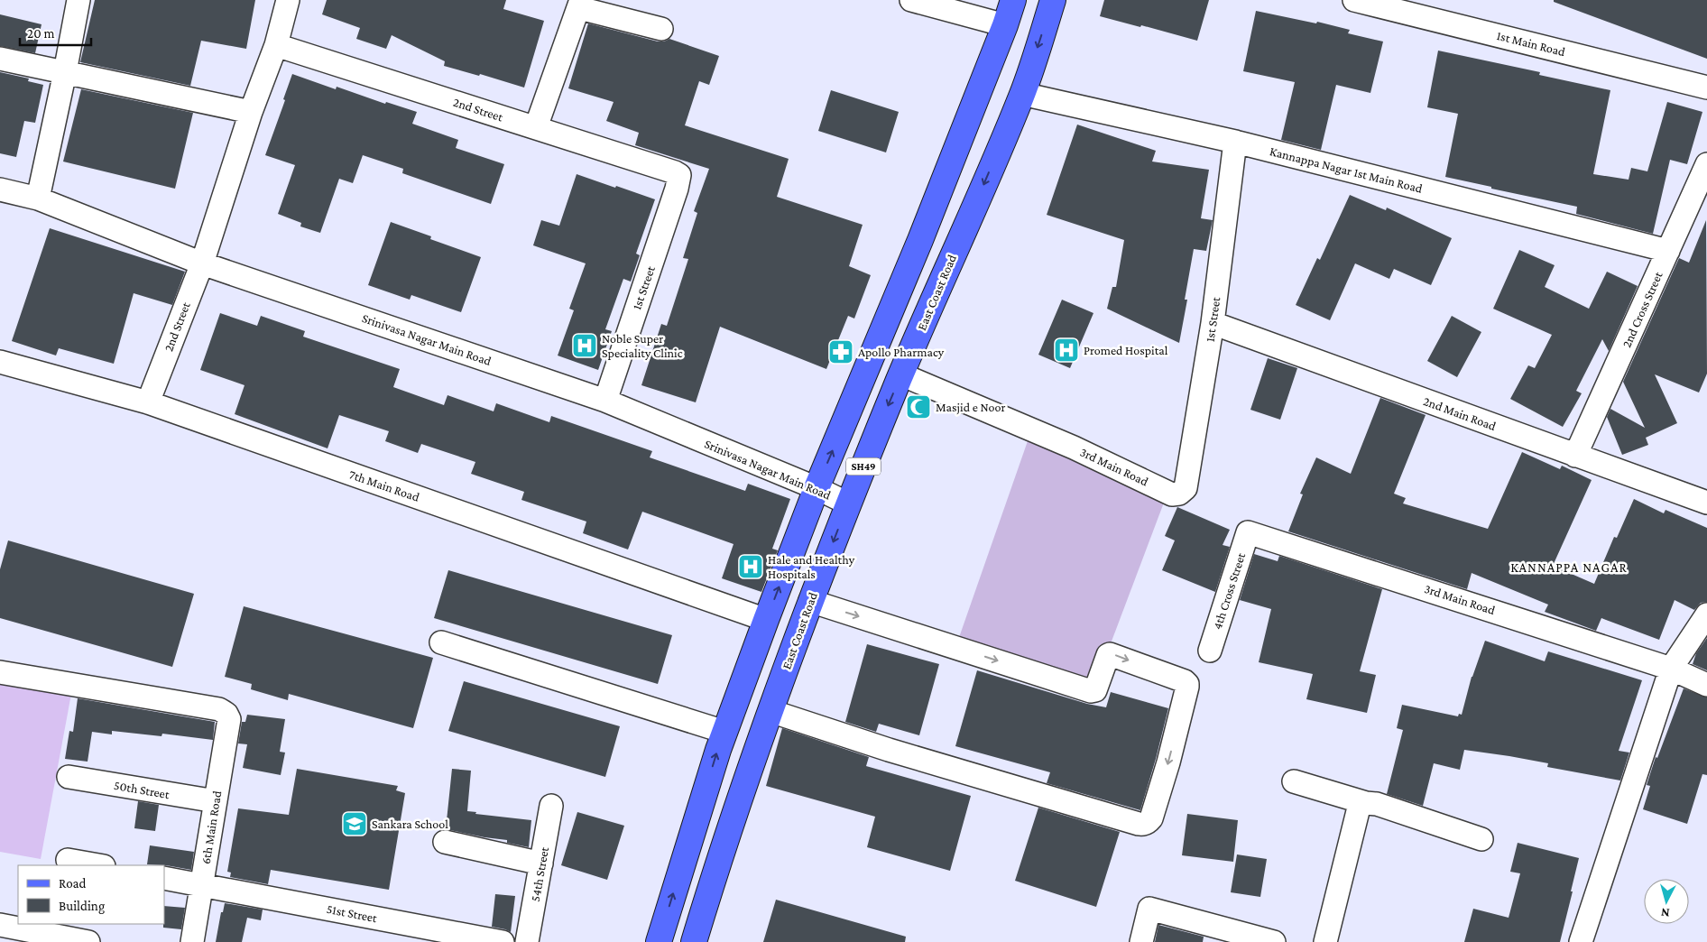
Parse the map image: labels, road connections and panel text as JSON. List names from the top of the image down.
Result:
{
  "streets": {
    "main road": ["East Coast Road", "SH49"],
    "street": [
      "1st Main Road",
      "2nd Street",
      "Kannappa Nagar 1st Main Road",
      "1st Street",
      "2nd Cross Street",
      "Srinivasa Nagar Main Road",
      "2nd Main Road",
      "3rd Main Road",
      "7th Main Road",
      "4th Cross Street",
      "50th Street",
      "6th Main Road",
      "54th Street",
      "51st Street"
    ]
  },
  "crossings": [
    ["2nd Street", "1st Street"],
    ["2nd Street", "Srinivasa Nagar Main Road"],
    ["2nd Street", "7th Main Road"],
    ["Kannappa Nagar 1st Main Road", "1st Street"],
    ["Kannappa Nagar 1st Main Road", "East Coast Road"],
    ["Kannappa Nagar 1st Main Road", "2nd Cross Street"],
    ["1st Street", "Srinivasa Nagar Main Road"],
    ["1st Street", "2nd Main Road"],
    ["1st Street", "3rd Main Road"],
    ["East Coast Road", "Srinivasa Nagar Main Road"],
    ["East Coast Road", "3rd Main Road"],
    ["2nd Cross Street", "2nd Main Road"],
    ["Srinivasa Nagar Main Road", "SH49"],
    ["SH49", "7th Main Road"],
    ["3rd Main Road", "4th Cross Street"],
    ["50th Street", "6th Main Road"],
    ["6th Main Road", "51st Street"]
  ],
  "districts": ["KANNAPPA NAGAR"],
  "places": {
    "hospital": ["Noble Super Speciality Clinic", "Promed Hospital", "Hale and Healthy Hospitals"],
    "pharmacy": ["Apollo Pharmacy"],
    "mosque": ["Masjid e Noor"],
    "school or university": ["Sankara School"]
  },
  "legend": ["Road", "Building"],
  "scale_bar": "20 m",
  "north": "bottom"
}
